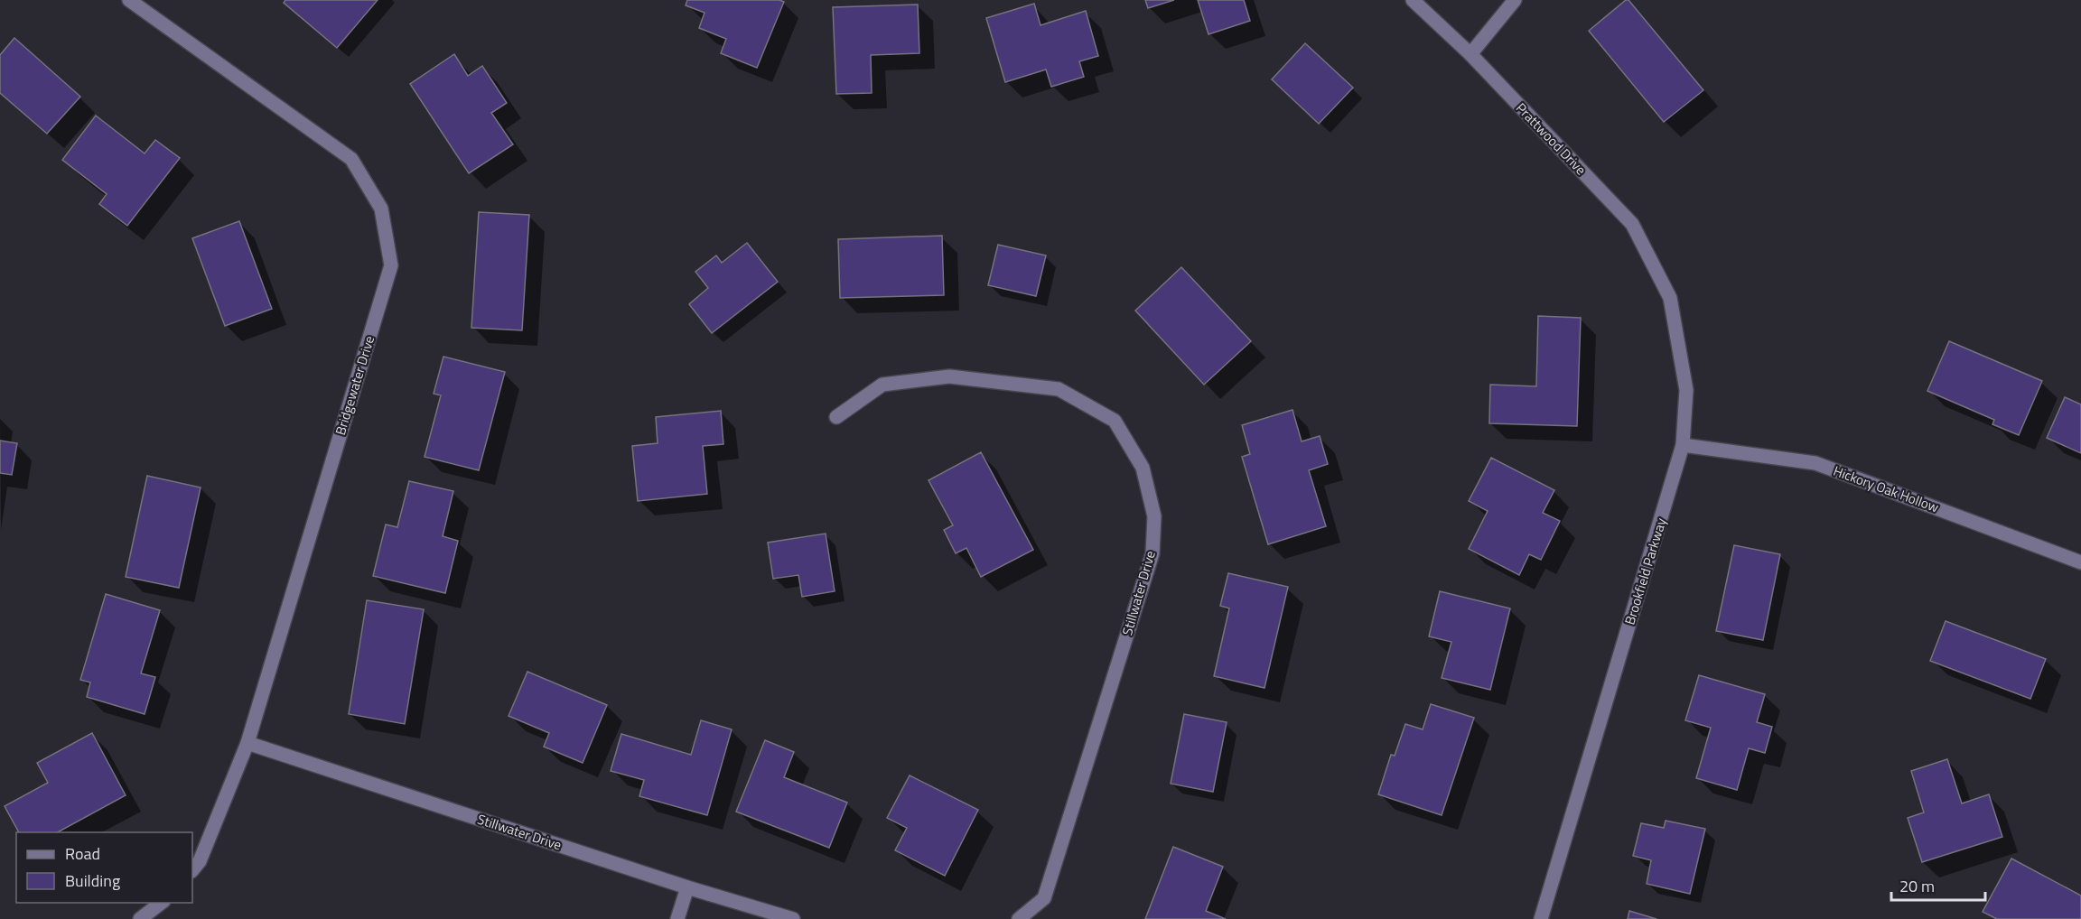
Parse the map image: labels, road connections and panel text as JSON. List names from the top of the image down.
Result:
{
  "streets": {
    "street": [
      "Prattwood Drive",
      "Bridgewater Drive",
      "Hickory Oak Hollow",
      "Brookfield Parkway",
      "Stillwater Drive"
    ]
  },
  "crossings": [
    ["Prattwood Drive", "Brookfield Parkway"],
    ["Bridgewater Drive", "Stillwater Drive"],
    ["Hickory Oak Hollow", "Brookfield Parkway"]
  ],
  "legend": ["Road", "Building"],
  "scale_bar": "20 m"
}
